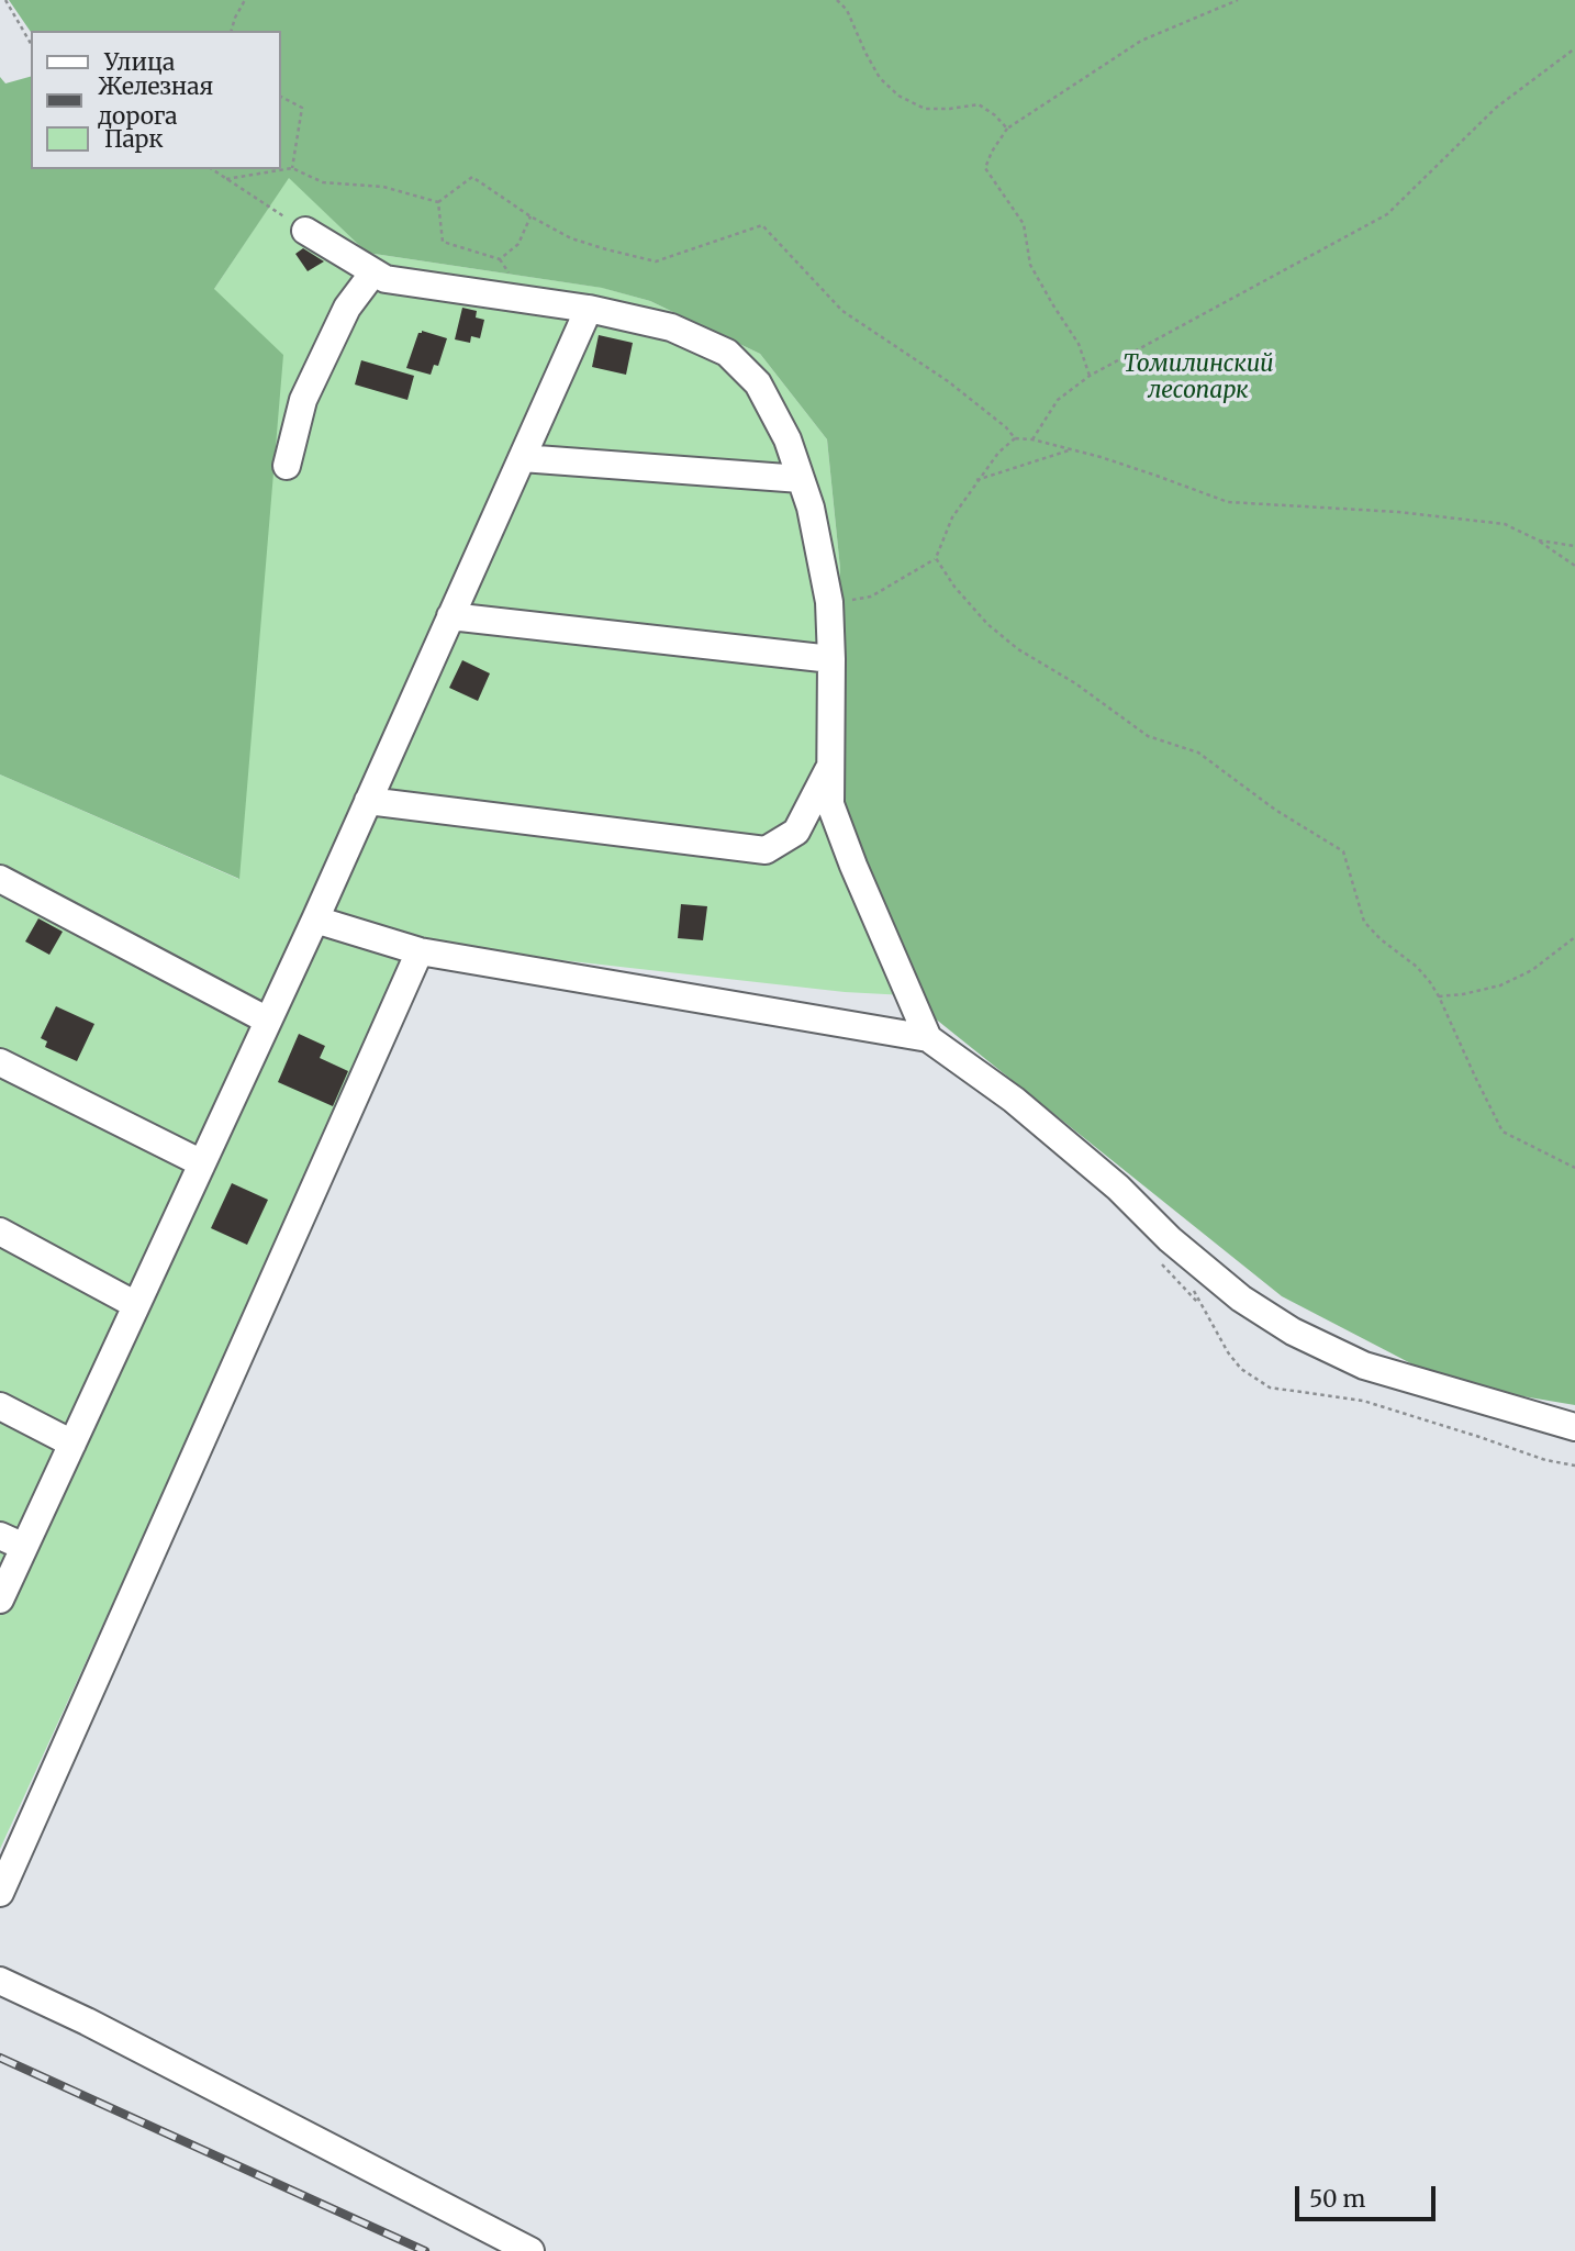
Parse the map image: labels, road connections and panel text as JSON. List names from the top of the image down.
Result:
{
  "parks": ["Томилинский лесопарк"],
  "legend": ["Улица", "Железная дорога", "Парк"],
  "scale_bar": "50 m"
}
